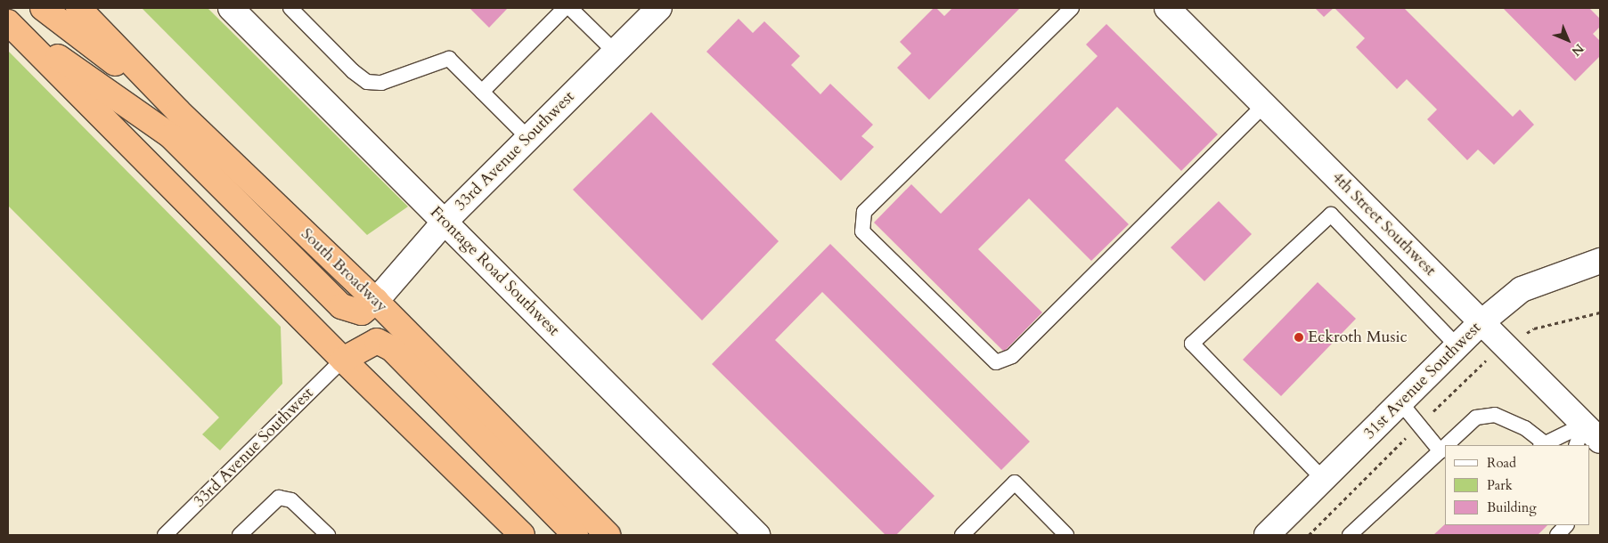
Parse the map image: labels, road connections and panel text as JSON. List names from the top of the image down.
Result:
{
  "streets": {
    "highway": ["South Broadway"],
    "street": [
      "33rd Avenue Southwest",
      "4th Street Southwest",
      "Frontage Road Southwest",
      "31st Avenue Southwest"
    ]
  },
  "crossings": [
    ["33rd Avenue Southwest", "South Broadway"],
    ["33rd Avenue Southwest", "Frontage Road Southwest"],
    ["4th Street Southwest", "31st Avenue Southwest"]
  ],
  "places": ["Eckroth Music"],
  "legend": ["Road", "Park", "Building"],
  "north": "bottom right"
}
